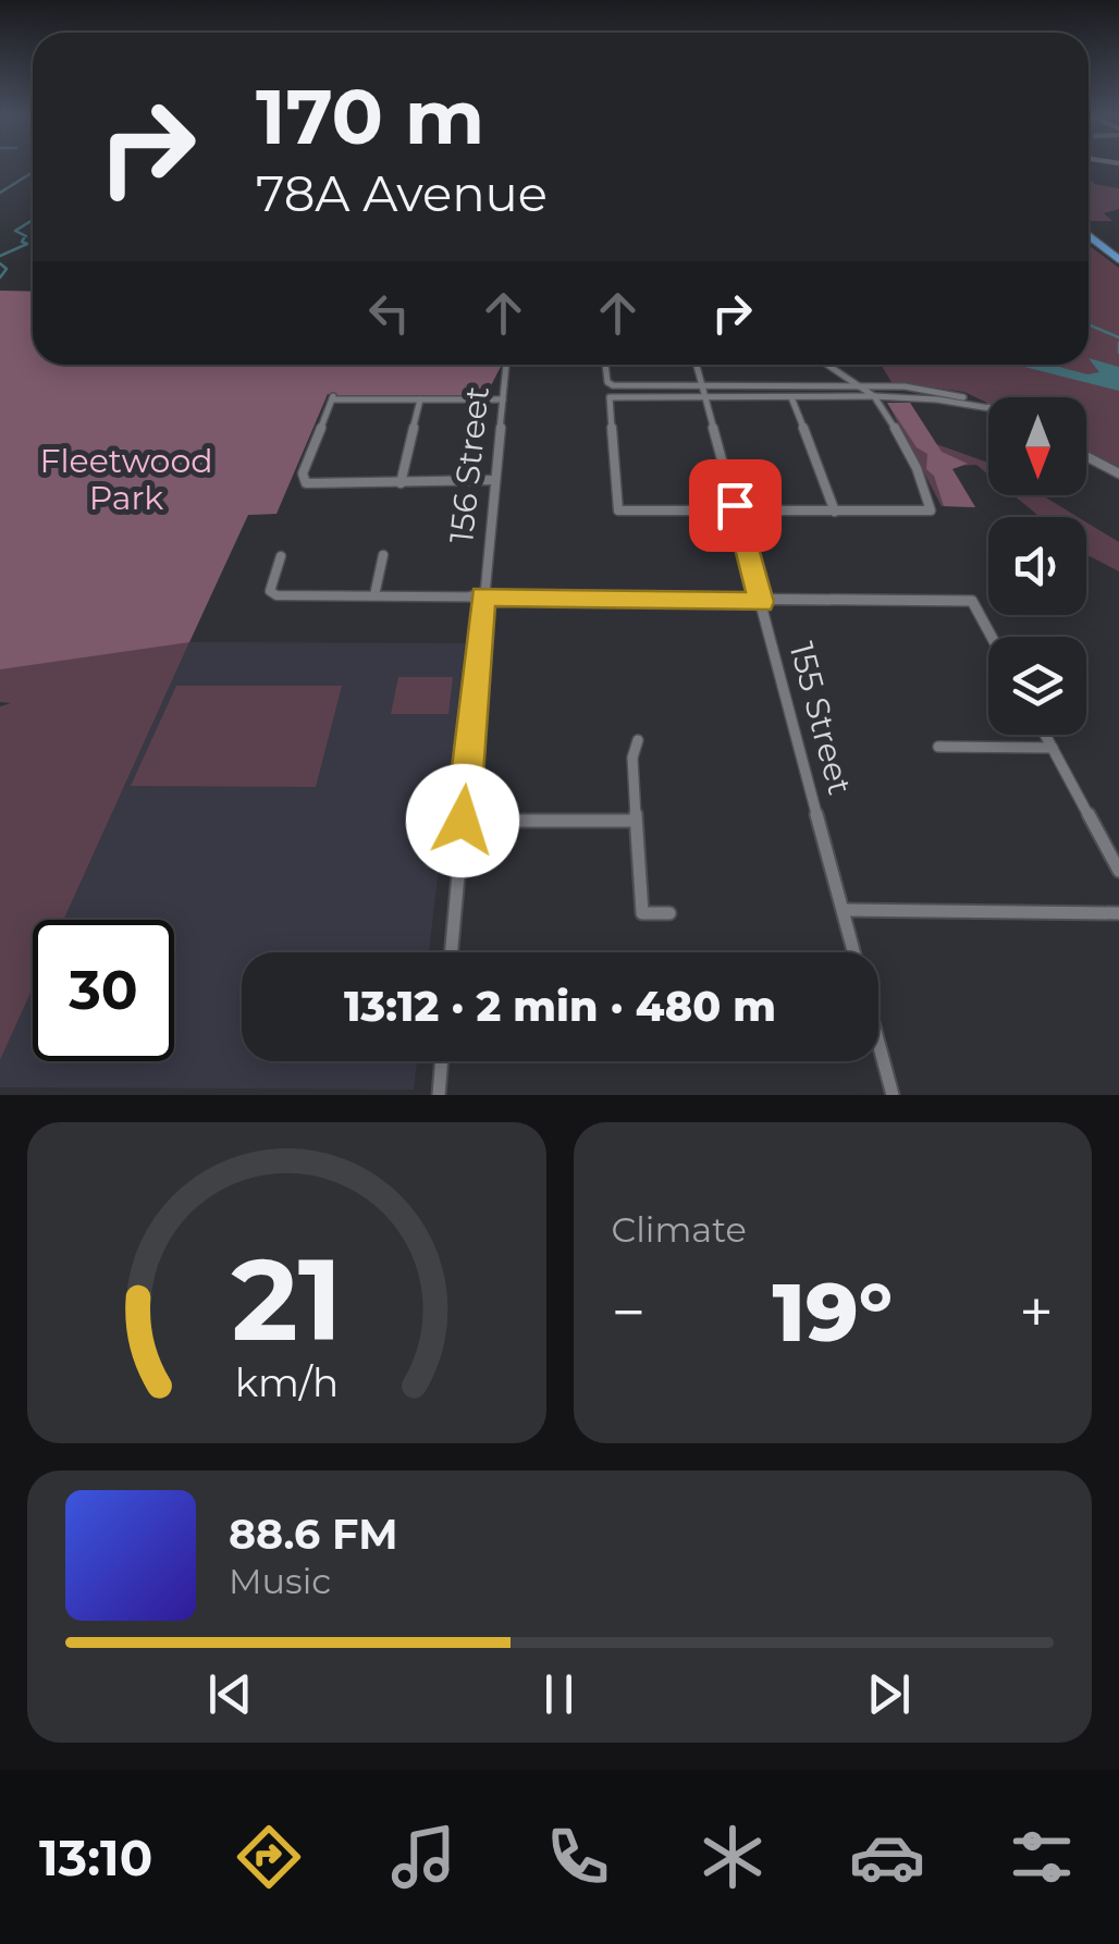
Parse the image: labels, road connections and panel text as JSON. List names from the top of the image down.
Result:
{
  "streets": {
    "street": ["156 Street", "155 Street"]
  },
  "parks": ["Fleetwood Park"],
  "north": "bottom",
  "page": {
    "turn": ["170 m", "78A Avenue"],
    "limit": "30",
    "trip": "13:12 · 2 min · 480 m",
    "tile": "Climate",
    "heat": ["−", "19°", "+"],
    "song": ["88.6 FM", "Music"],
    "tabs": "13:10",
    "gauge": ["21", "km/h"]
  }
}
